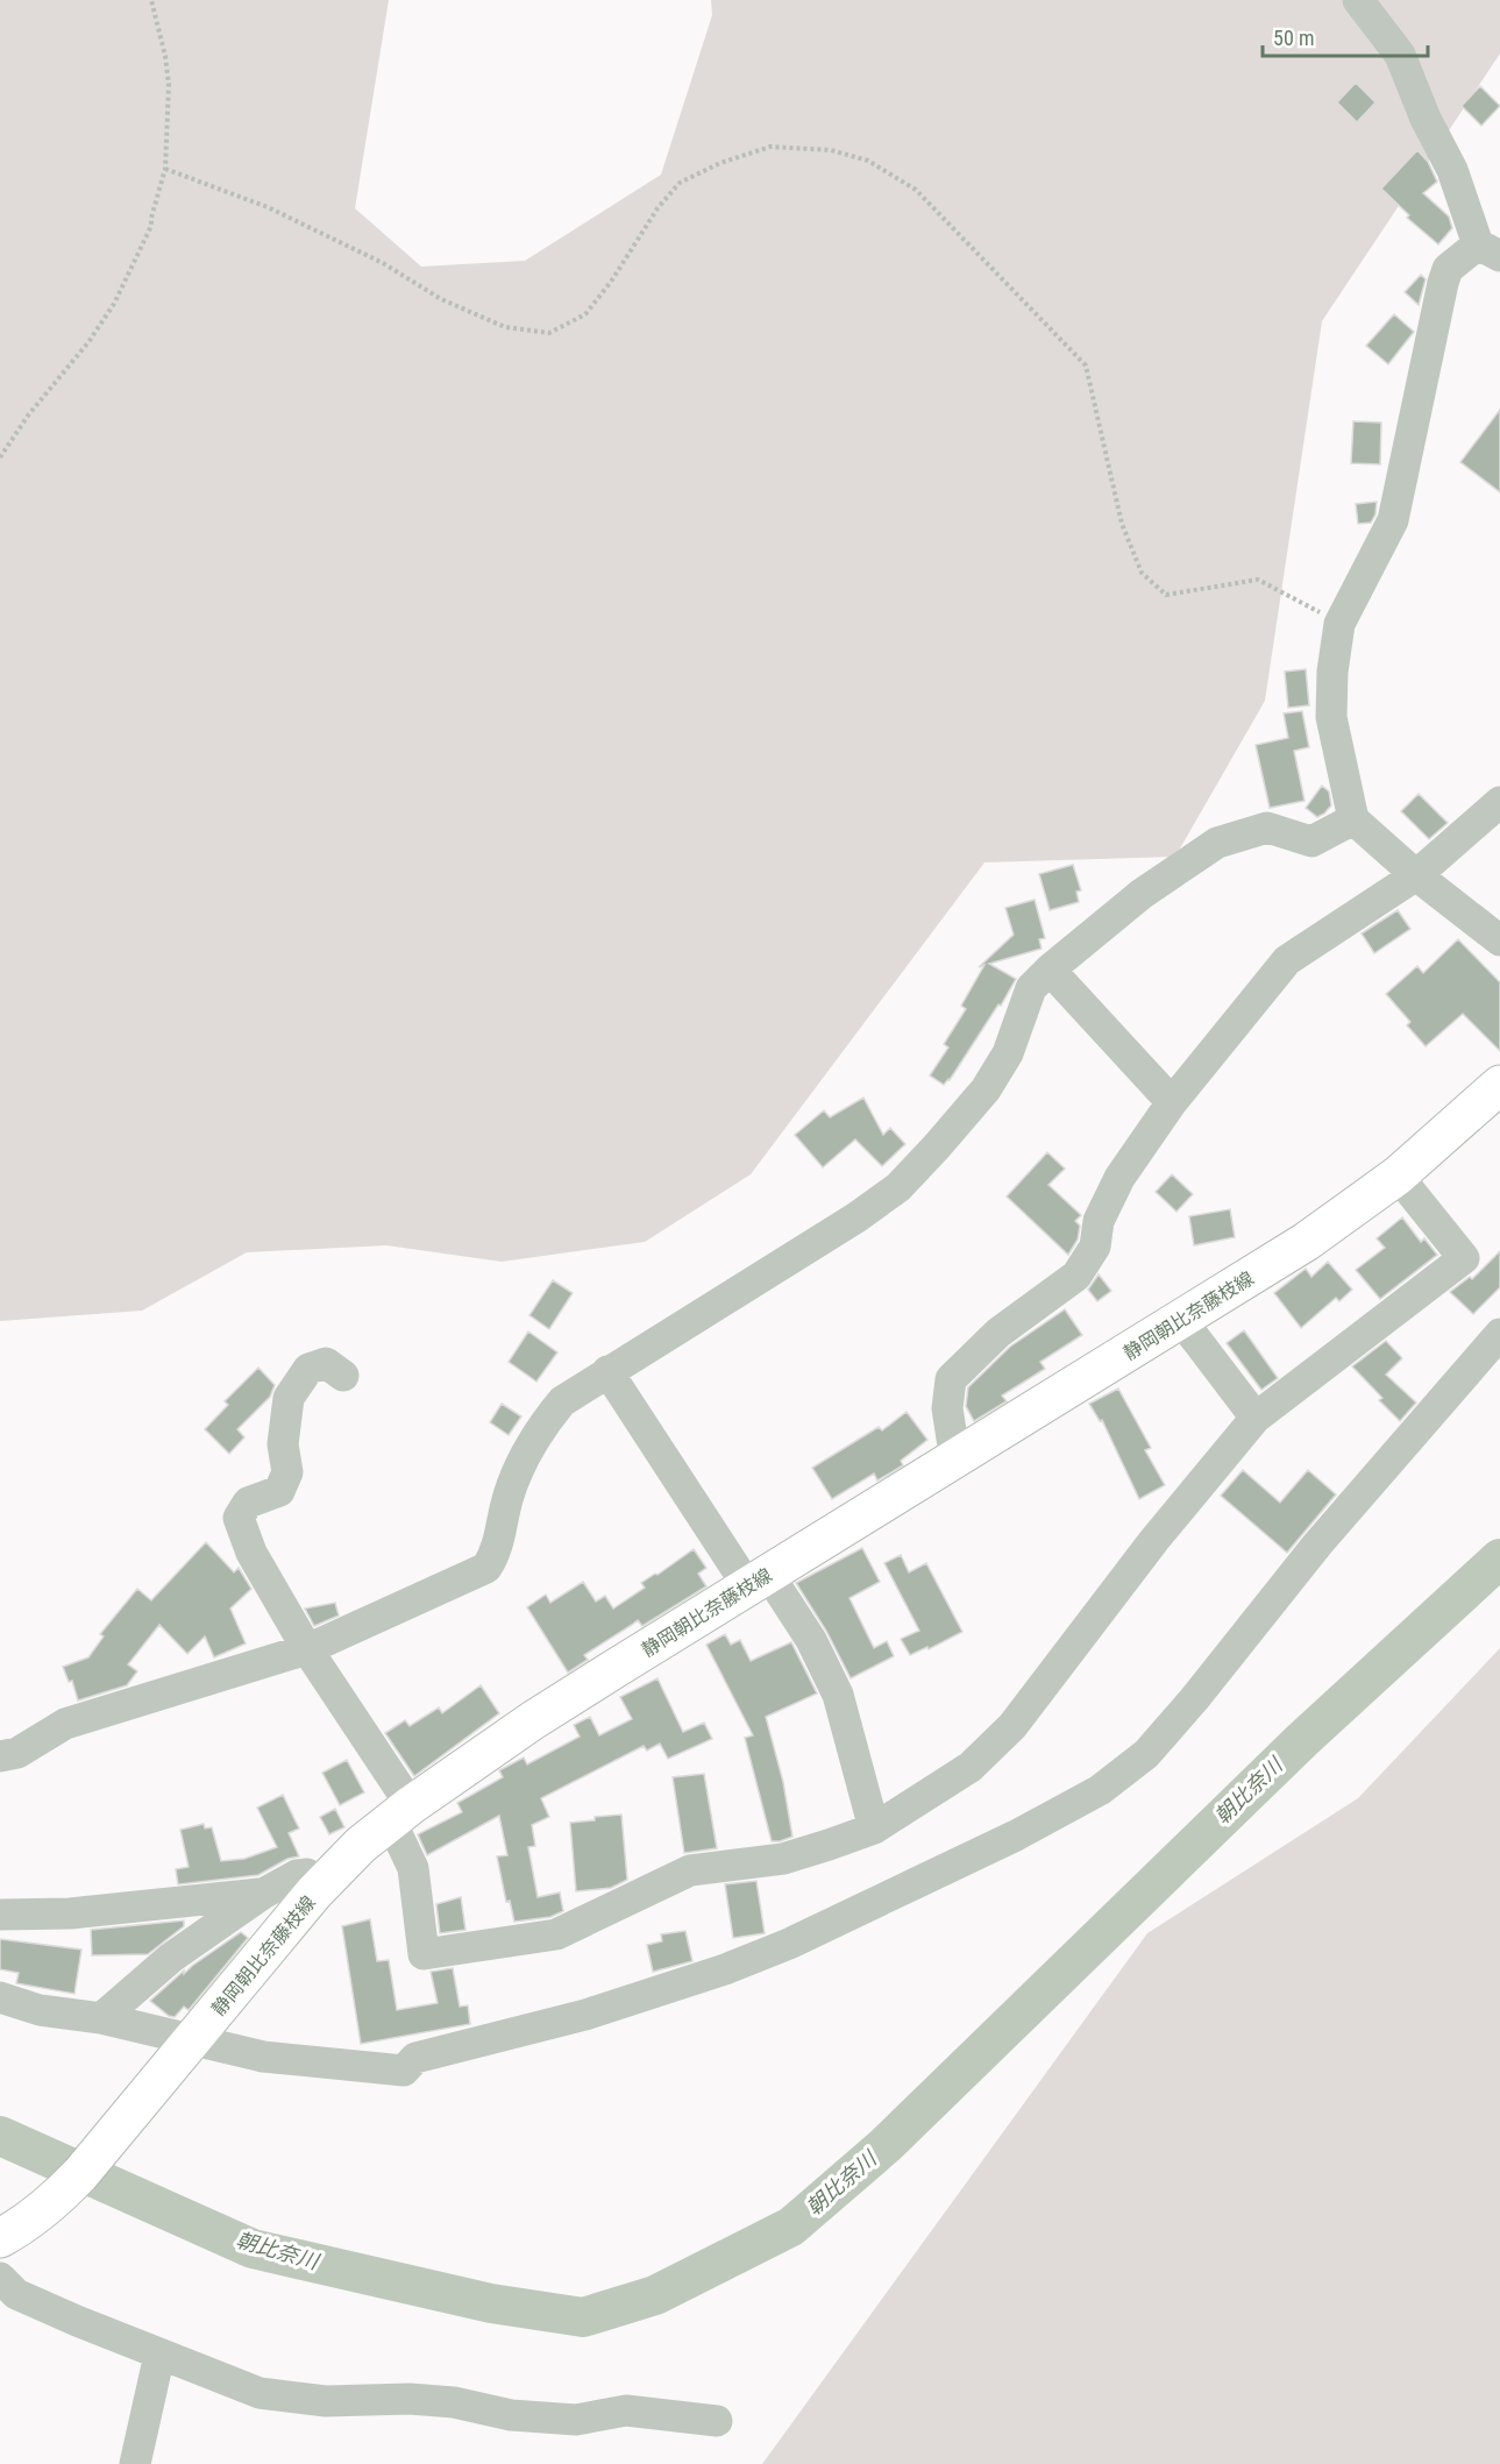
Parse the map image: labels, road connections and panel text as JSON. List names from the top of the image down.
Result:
{
  "streets": {
    "main road": ["静岡朝比奈藤枝線"]
  },
  "water": ["朝比奈川"],
  "scale_bar": "50 m"
}
